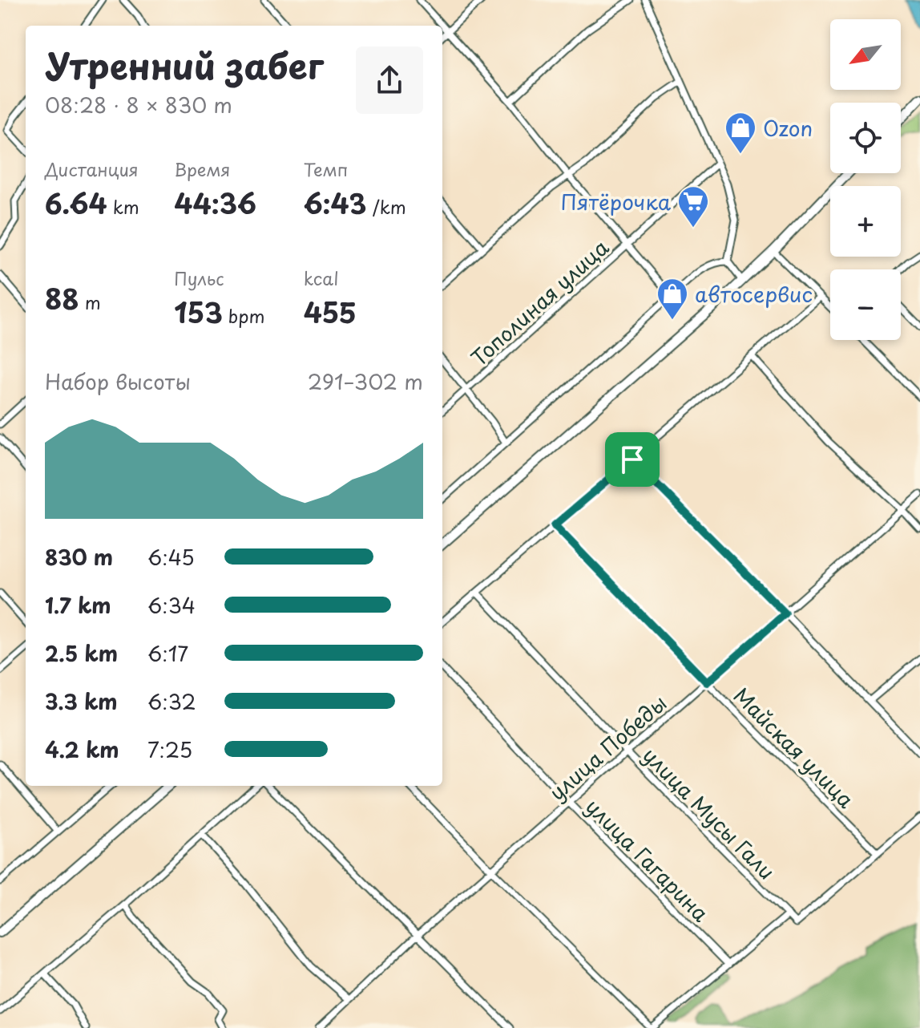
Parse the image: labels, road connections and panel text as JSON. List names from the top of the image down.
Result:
{
  "streets": {
    "street": [
      "Тополиная улица",
      "улица Победы",
      "Майская улица",
      "улица Мусы Гали",
      "улица Гагарина"
    ]
  },
  "crossings": [
    ["улица Победы", "Майская улица"],
    ["улица Победы", "улица Мусы Гали"],
    ["улица Победы", "улица Гагарина"]
  ],
  "places": {
    "shop": ["Ozon", "автосервис"],
    "supermarket": ["Пятёрочка"]
  },
  "north": "bottom left",
  "page": {
    "map_buttons": ["+", "−"],
    "heading": ["Утренний забег", "08:28 · 8 × 830 m"],
    "stats": [
      ["Дистанция", "6.64 km"],
      ["Время", "44:36"],
      ["Темп", "6:43 /km"],
      ["88 m"],
      ["Пульс", "153 bpm"],
      ["kcal", "455"]
    ],
    "chart": ["Набор высоты", "291–302 m"],
    "list": [
      {
        "name": "830 m",
        "note": "6:45"
      },
      {
        "name": "1.7 km",
        "note": "6:34"
      },
      {
        "name": "2.5 km",
        "note": "6:17"
      },
      {
        "name": "3.3 km",
        "note": "6:32"
      },
      {
        "name": "4.2 km",
        "note": "7:25"
      }
    ]
  }
}
